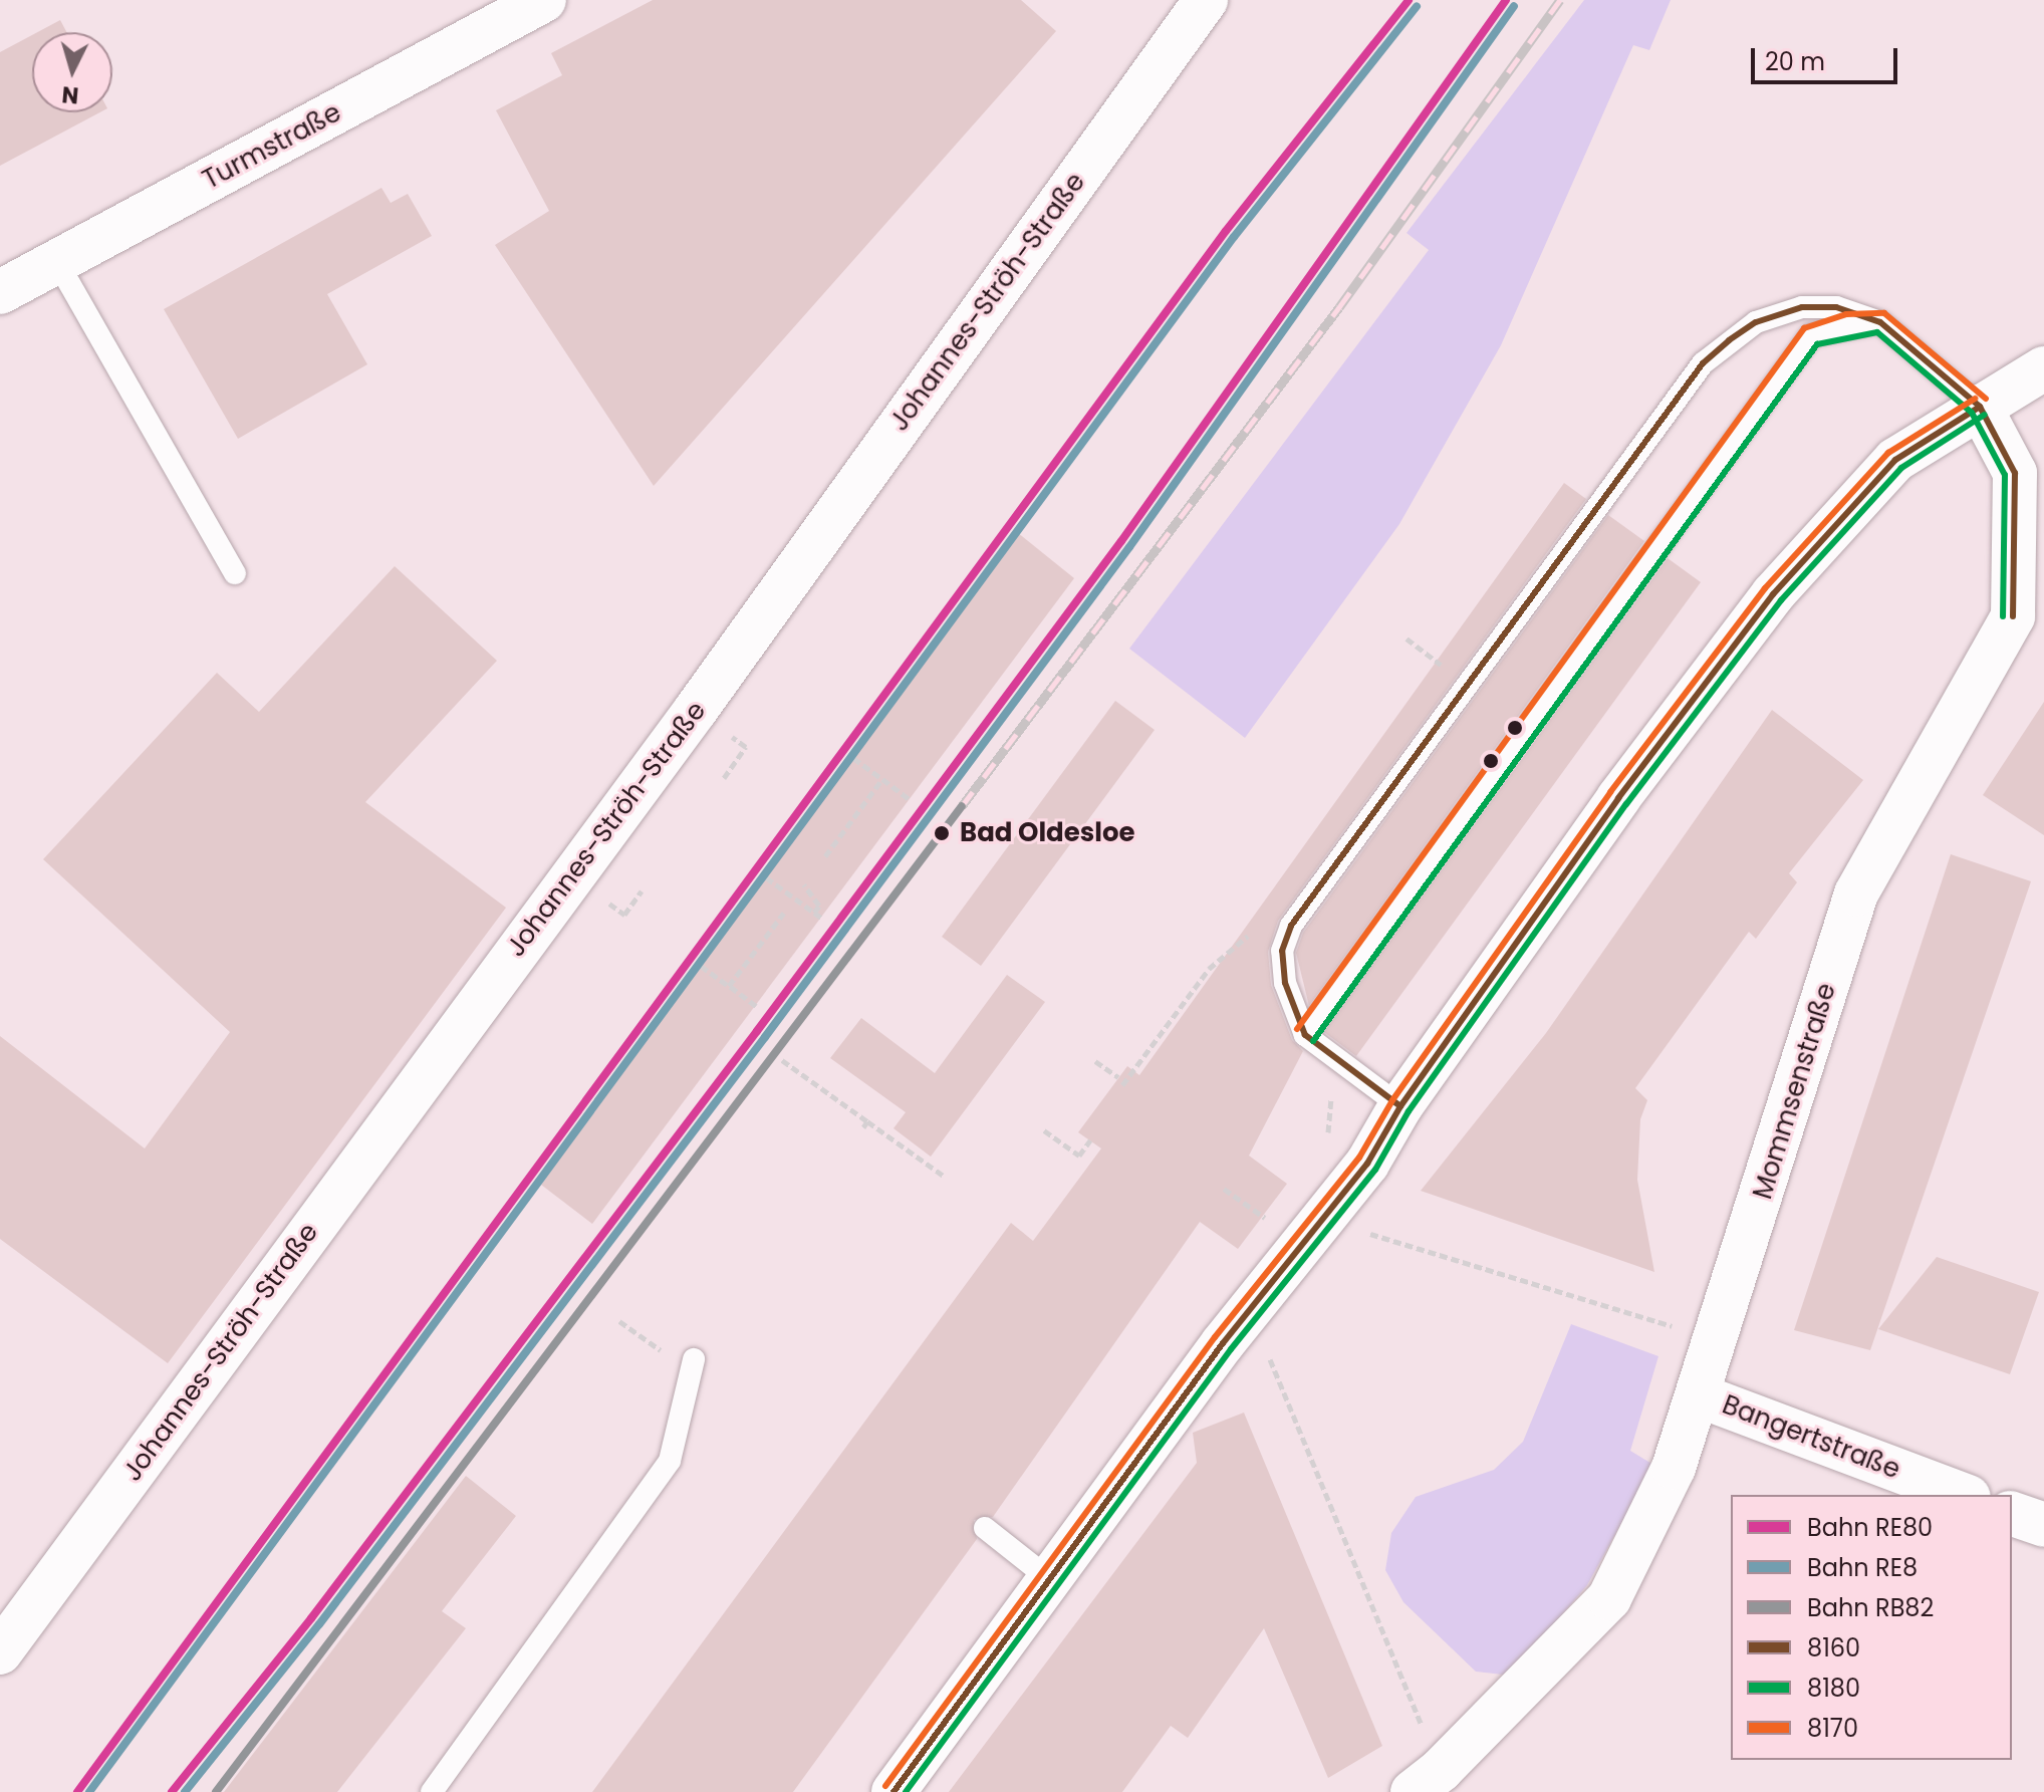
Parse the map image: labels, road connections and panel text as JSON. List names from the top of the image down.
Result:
{
  "streets": {
    "street": [
      "Turmstraße",
      "Johannes-Ströh-Straße",
      "Mommsenstraße",
      "Bangertstraße"
    ]
  },
  "crossings": [
    ["Mommsenstraße", "Bangertstraße"]
  ],
  "places": ["Bad Oldesloe"],
  "lines": [
    "rail line RE80",
    "rail line RE8",
    "transit line 8160",
    "transit line 8170",
    "transit line 8180",
    "rail line RB82"
  ],
  "legend": [
    "Bahn RE80",
    "Bahn RE8",
    "Bahn RB82",
    "8160",
    "8180",
    "8170"
  ],
  "scale_bar": "20 m",
  "north": "bottom"
}
